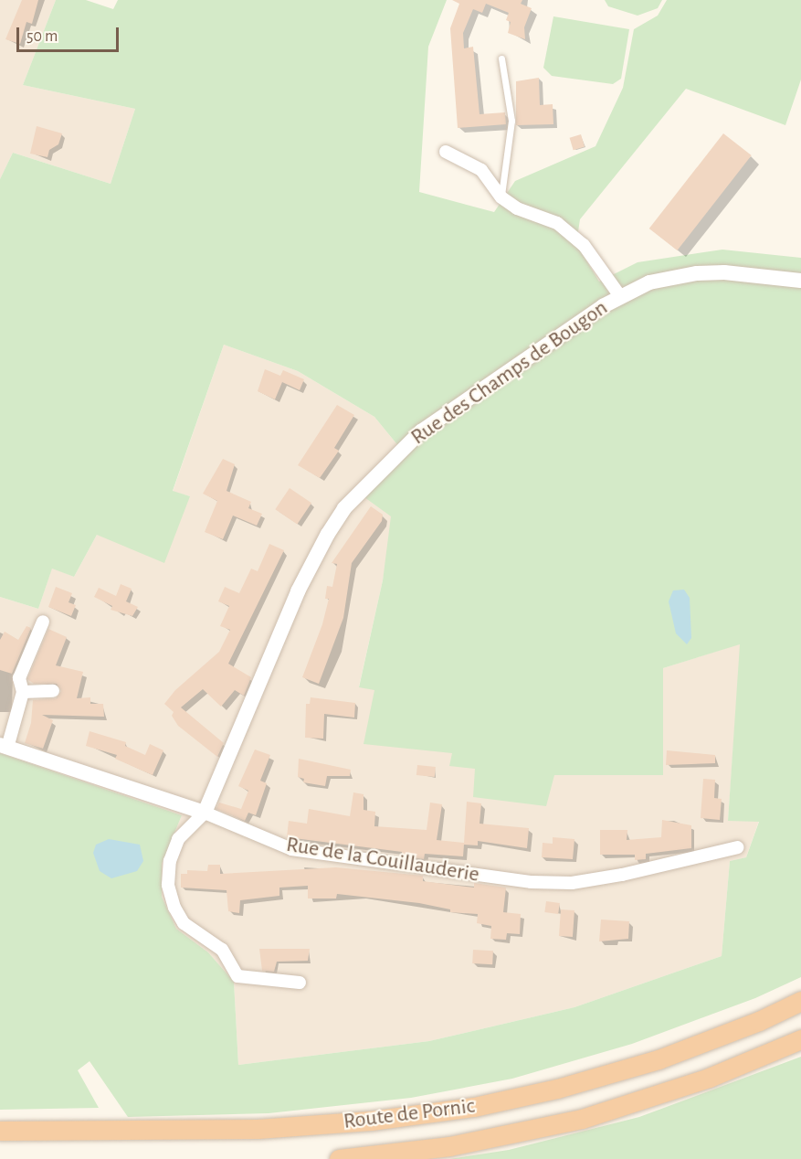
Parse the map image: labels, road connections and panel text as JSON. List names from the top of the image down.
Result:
{
  "streets": {
    "highway": ["Route de Pornic"],
    "street": ["Rue des Champs de Bougon", "Rue de la Couillauderie"]
  },
  "crossings": [
    ["Rue des Champs de Bougon", "Rue de la Couillauderie"]
  ],
  "scale_bar": "50 m"
}
